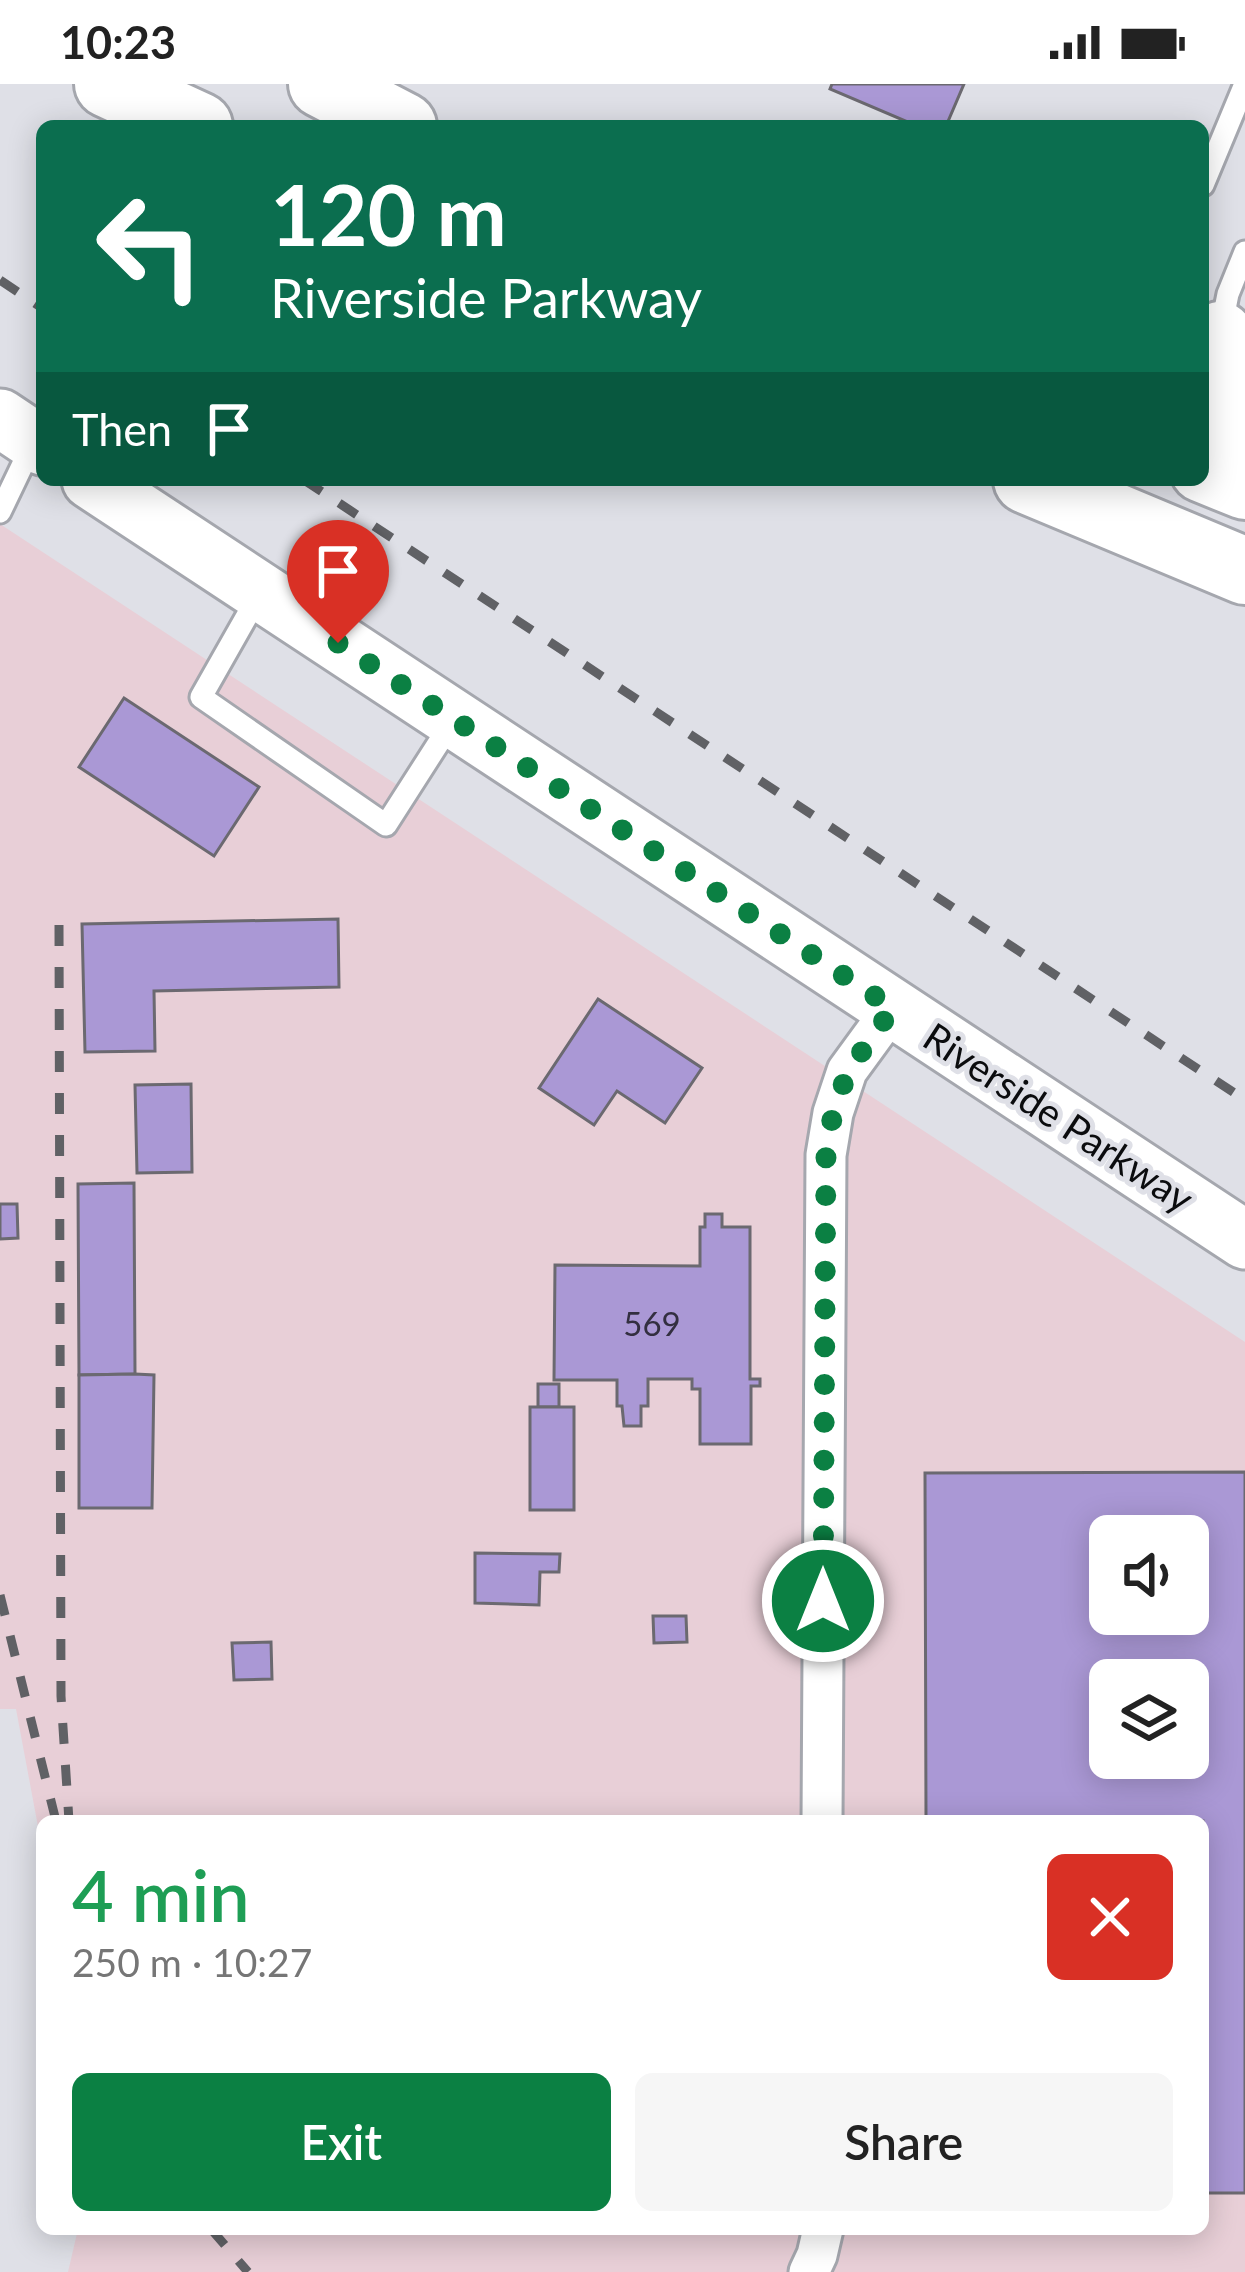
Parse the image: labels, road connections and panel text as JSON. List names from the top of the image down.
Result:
{
  "streets": {
    "main road": ["Riverside Parkway"]
  },
  "house_numbers": ["569"],
  "page": {
    "status": "10:23",
    "turn": ["120 m", "Riverside Parkway"],
    "then": "Then",
    "heading": ["4 min", "250 m · 10:27"],
    "buttons": ["Exit", "Share"]
  }
}
